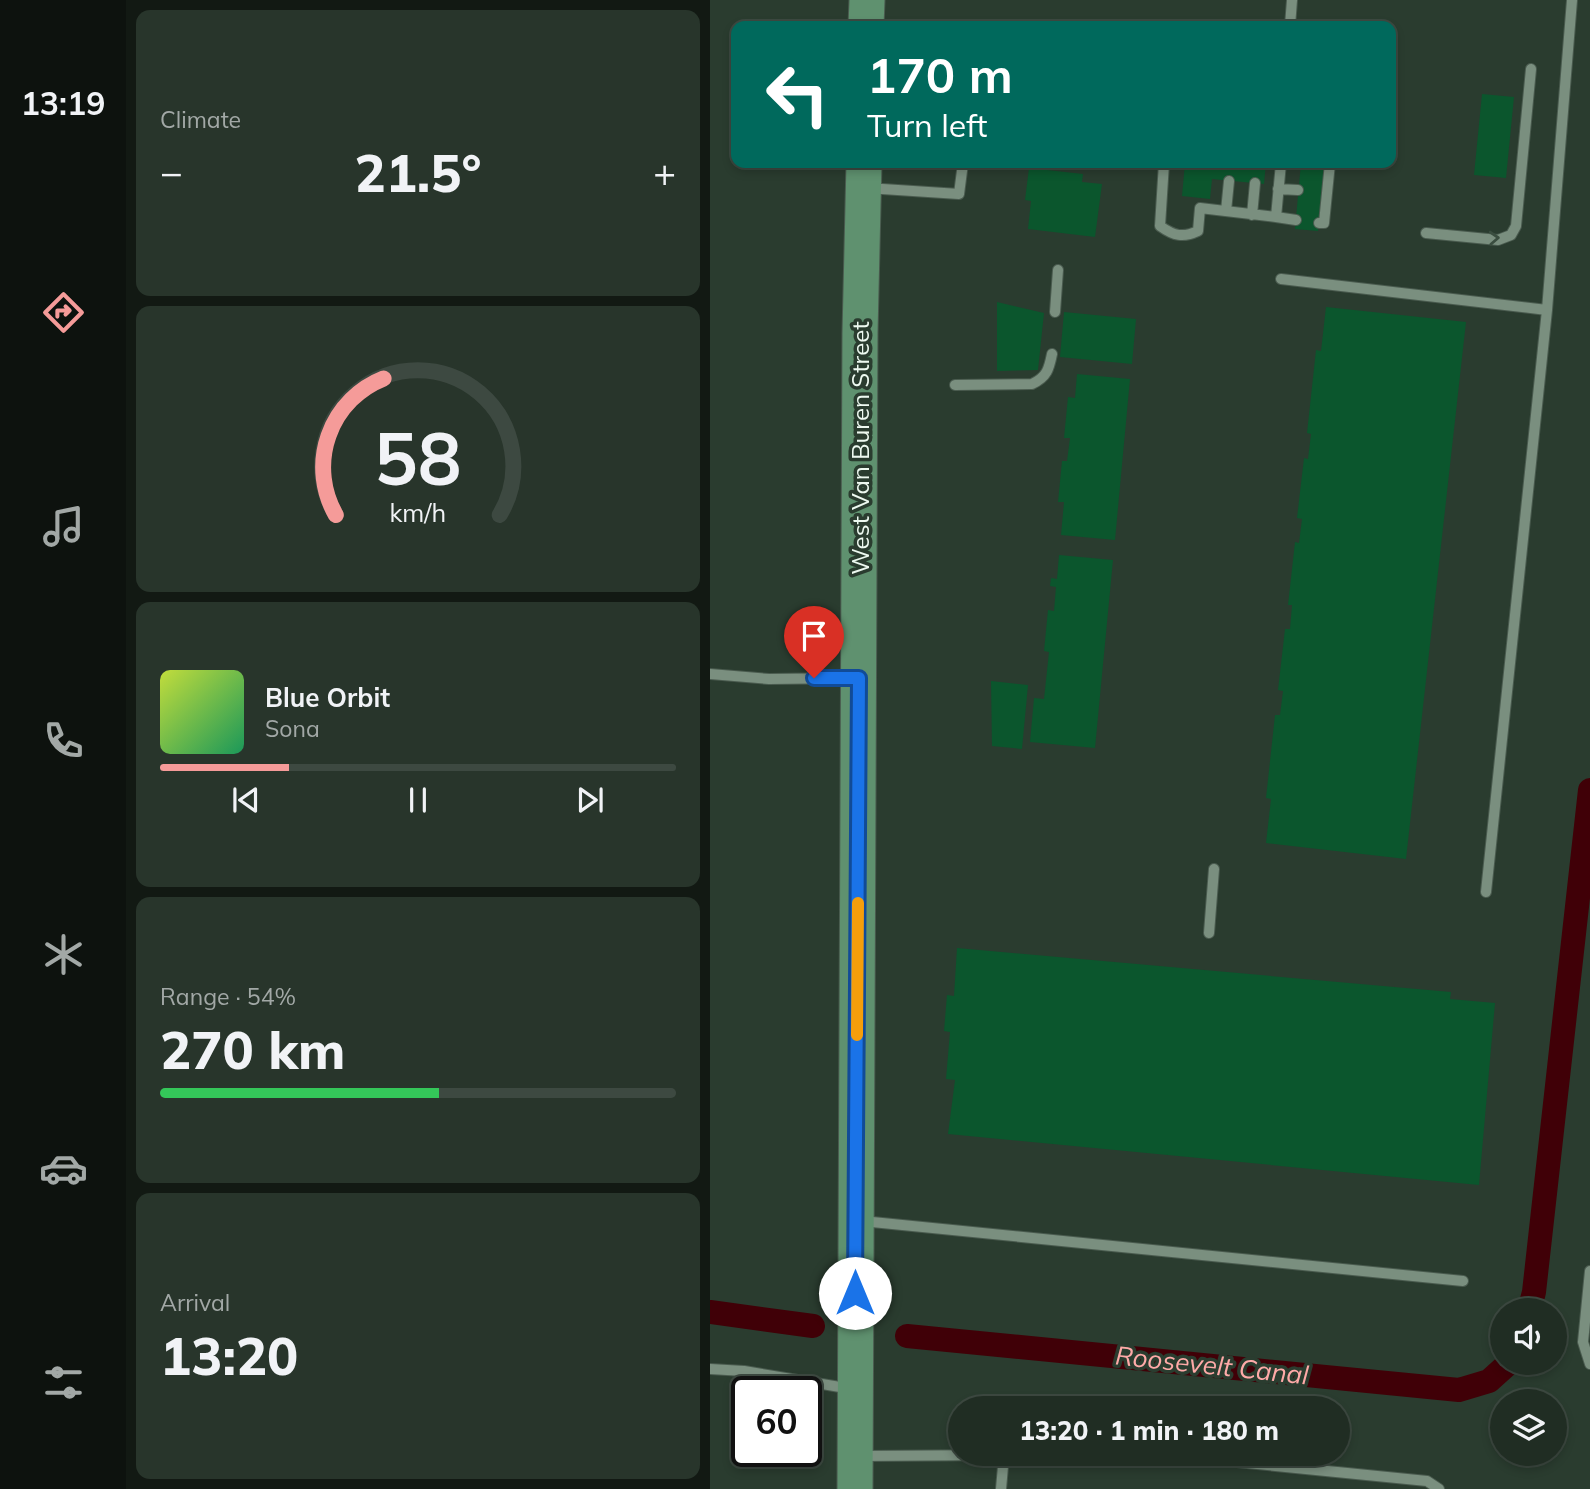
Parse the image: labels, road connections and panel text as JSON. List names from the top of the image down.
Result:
{
  "streets": {
    "main road": ["West Van Buren Street"]
  },
  "water": ["Roosevelt Canal"],
  "page": {
    "tabs": "13:19",
    "tile": [
      "Climate",
      ["Range · 54%", "270 km"],
      ["Arrival", "13:20"]
    ],
    "turn": ["170 m", "Turn left"],
    "heat": ["−", "21.5°", "+"],
    "song": ["Blue Orbit", "Sona"],
    "limit": "60",
    "trip": "13:20 · 1 min · 180 m",
    "gauge": ["58", "km/h"]
  }
}
